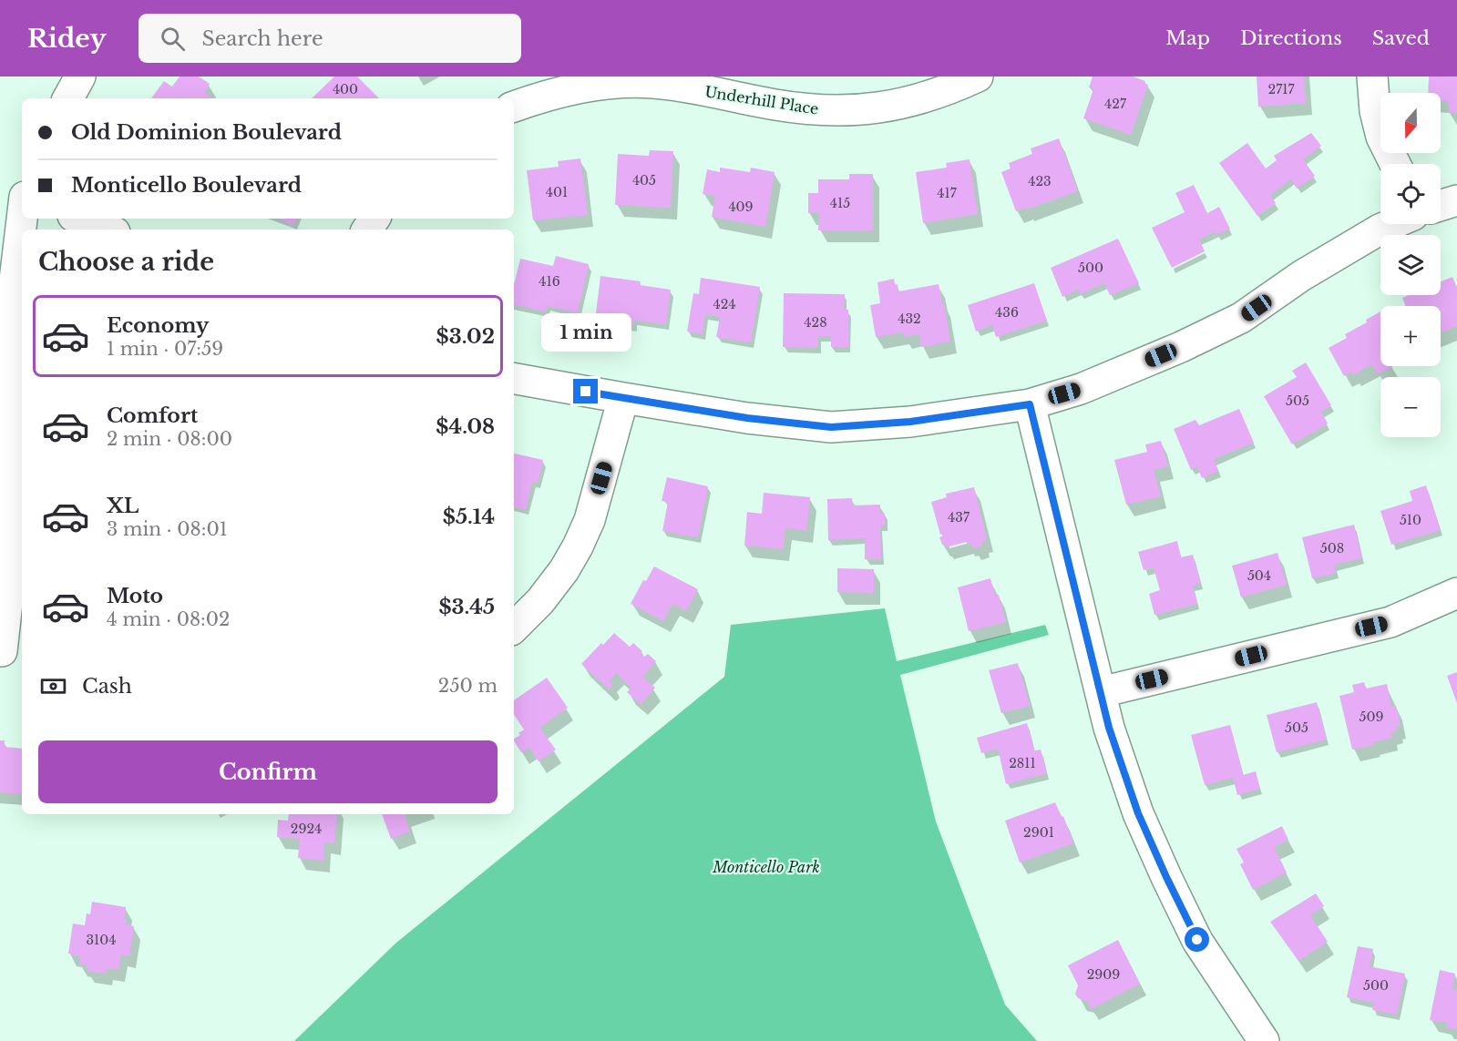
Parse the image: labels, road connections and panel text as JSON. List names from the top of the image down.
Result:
{
  "streets": {
    "street": ["Underhill Place"]
  },
  "parks": ["Monticello Park"],
  "house_numbers": [
    "400",
    "2717",
    "427",
    "405",
    "423",
    "401",
    "417",
    "415",
    "409",
    "500",
    "416",
    "424",
    "436",
    "432",
    "428",
    "505",
    "437",
    "510",
    "508",
    "504",
    "509",
    "505",
    "2811",
    "2924",
    "2901",
    "3104",
    "2909",
    "500"
  ],
  "north": "bottom",
  "page": {
    "header": "Ridey",
    "search": "Search here",
    "nav": ["Map", "Directions", "Saved"],
    "map_buttons": ["+", "−"],
    "banner": ["Old Dominion Boulevard", "Monticello Boulevard"],
    "heading": "Choose a ride",
    "list": [
      {
        "name": "Economy",
        "note": "1 min · 07:59",
        "value": "$3.02"
      },
      {
        "name": "Comfort",
        "note": "2 min · 08:00",
        "value": "$4.08"
      },
      {
        "name": "XL",
        "note": "3 min · 08:01",
        "value": "$5.14"
      },
      {
        "name": "Moto",
        "note": "4 min · 08:02",
        "value": "$3.45"
      }
    ],
    "bubble": "1 min",
    "pay": ["Cash", "250 m"],
    "buttons": "Confirm"
  }
}
